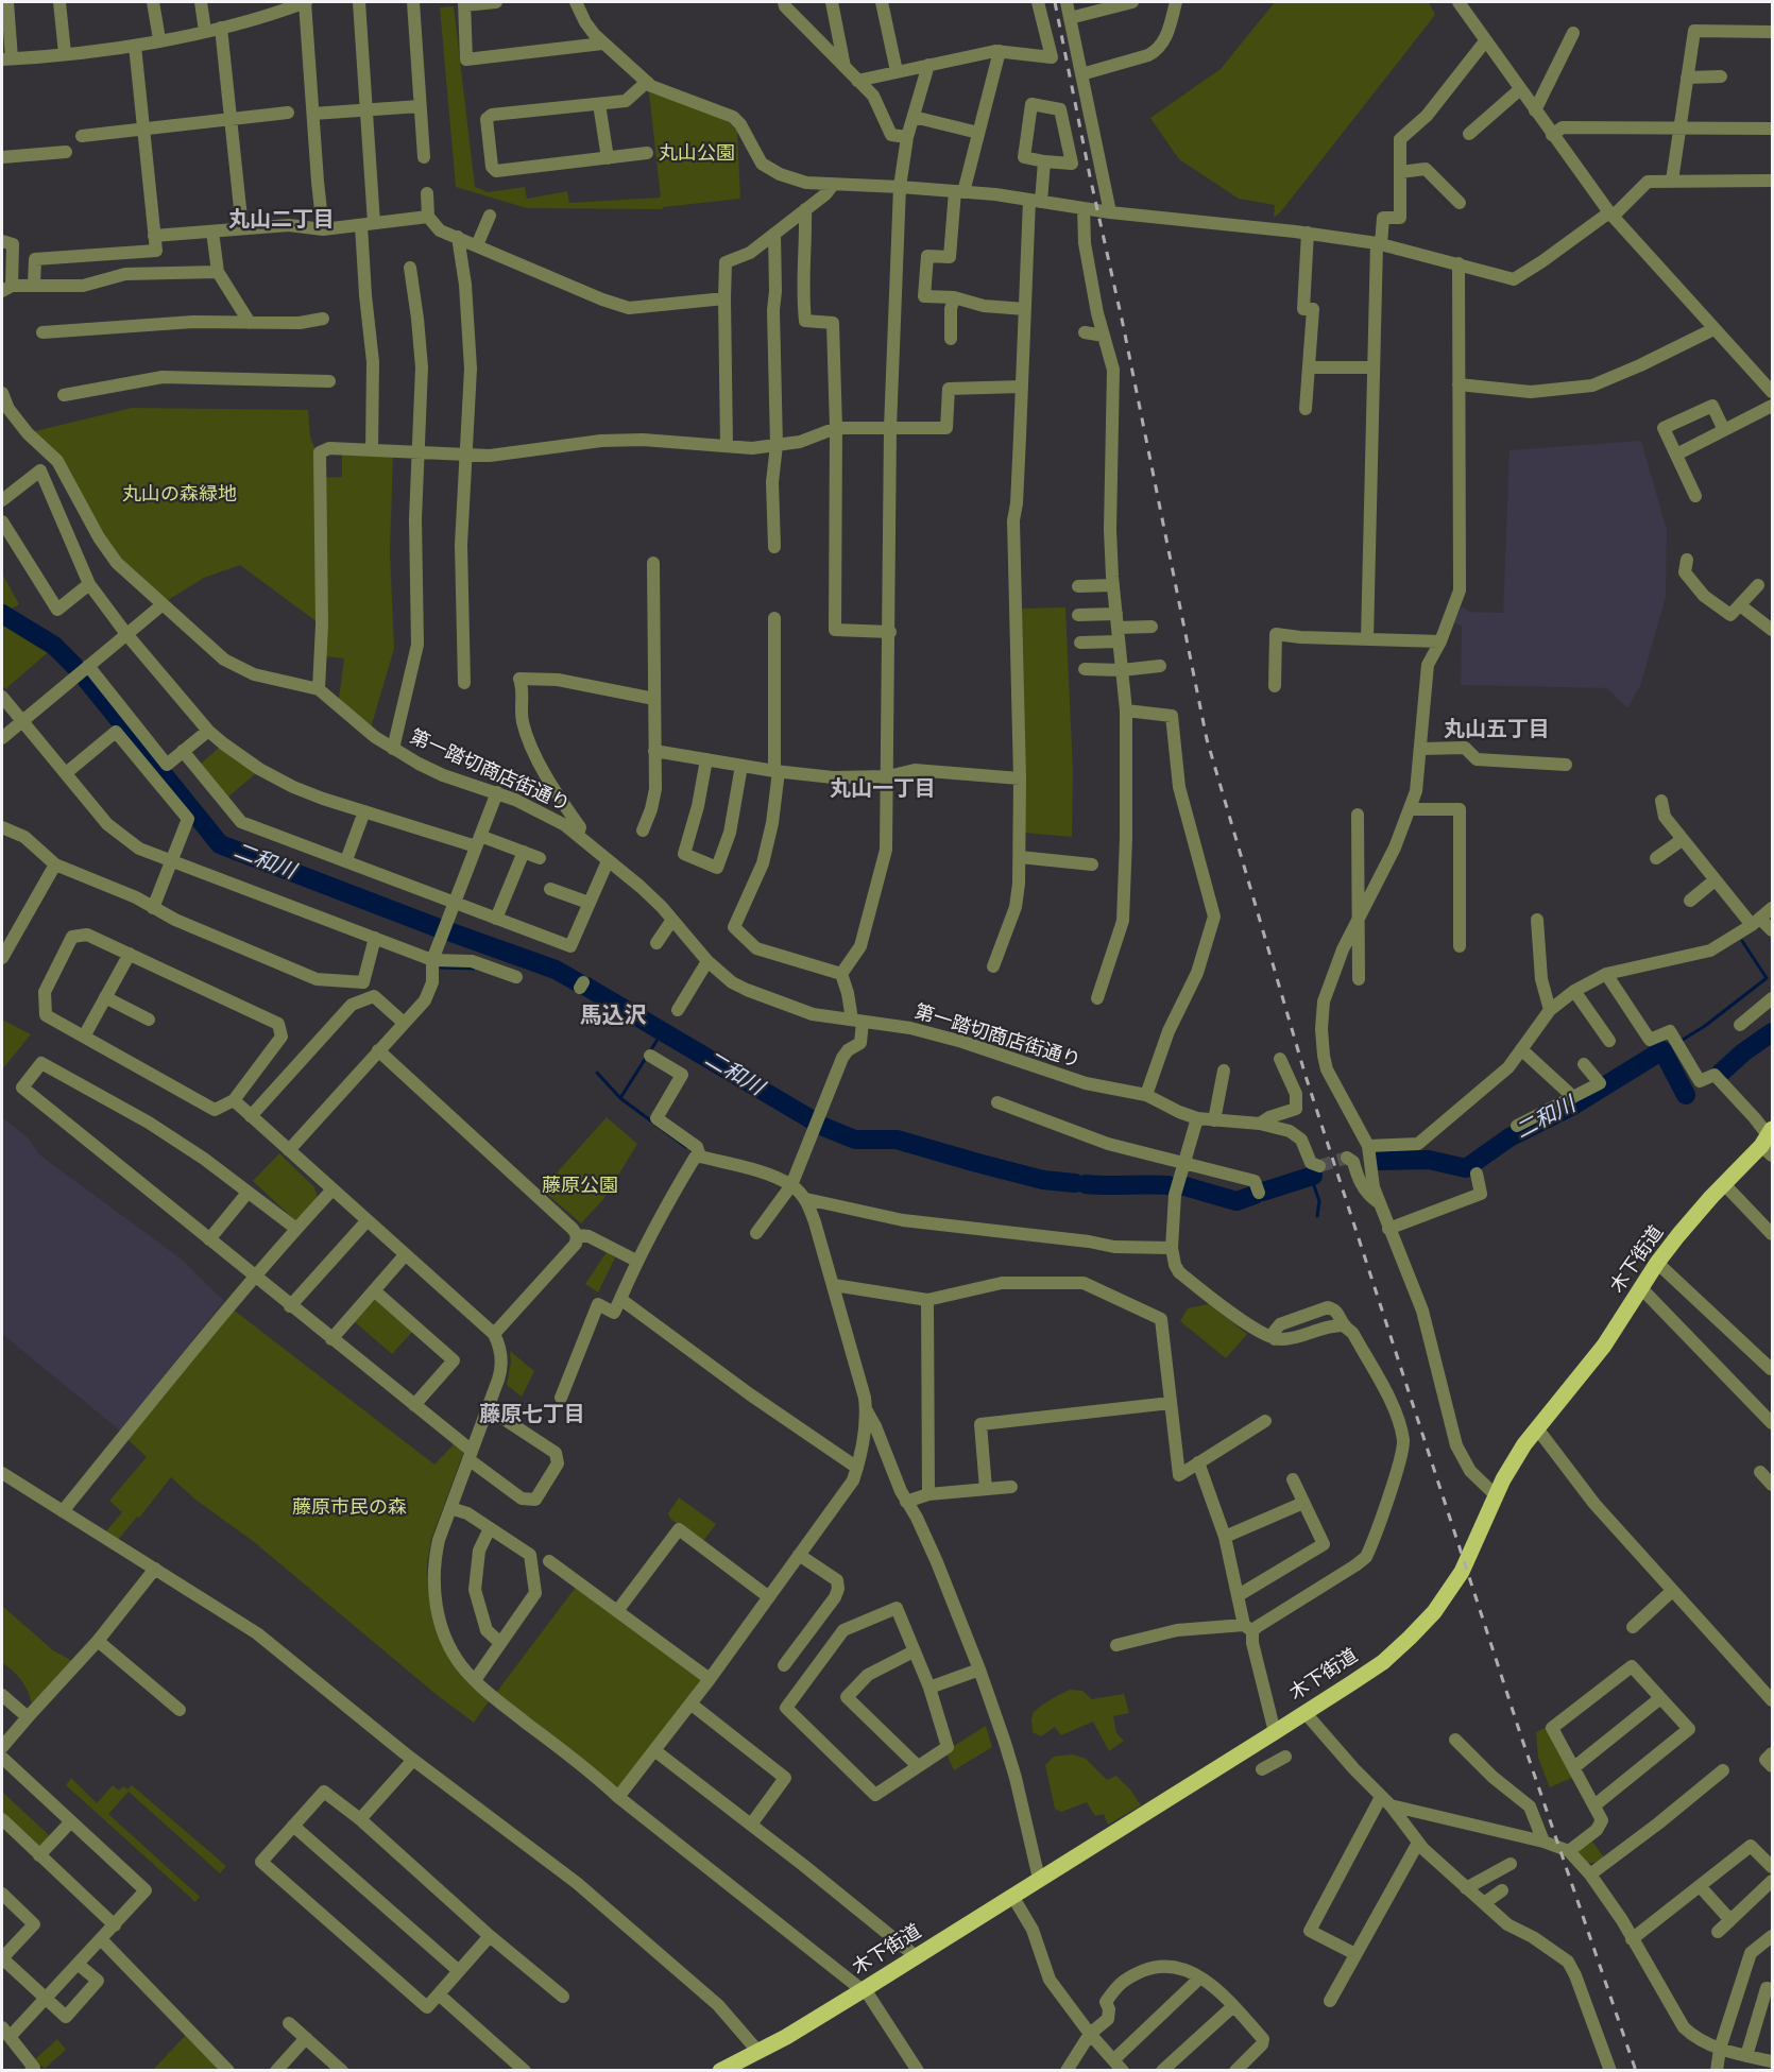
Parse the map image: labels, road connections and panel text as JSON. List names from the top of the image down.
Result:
{
  "streets": {
    "main road": ["木下街道"],
    "street": ["第一踏切商店街通り"]
  },
  "districts": [
    "丸山二丁目",
    "丸山五丁目",
    "丸山一丁目",
    "馬込沢",
    "藤原七丁目"
  ],
  "water": ["二和川"],
  "parks": [
    "丸山公園",
    "丸山の森緑地",
    "藤原公園",
    "藤原市民の森"
  ]
}
